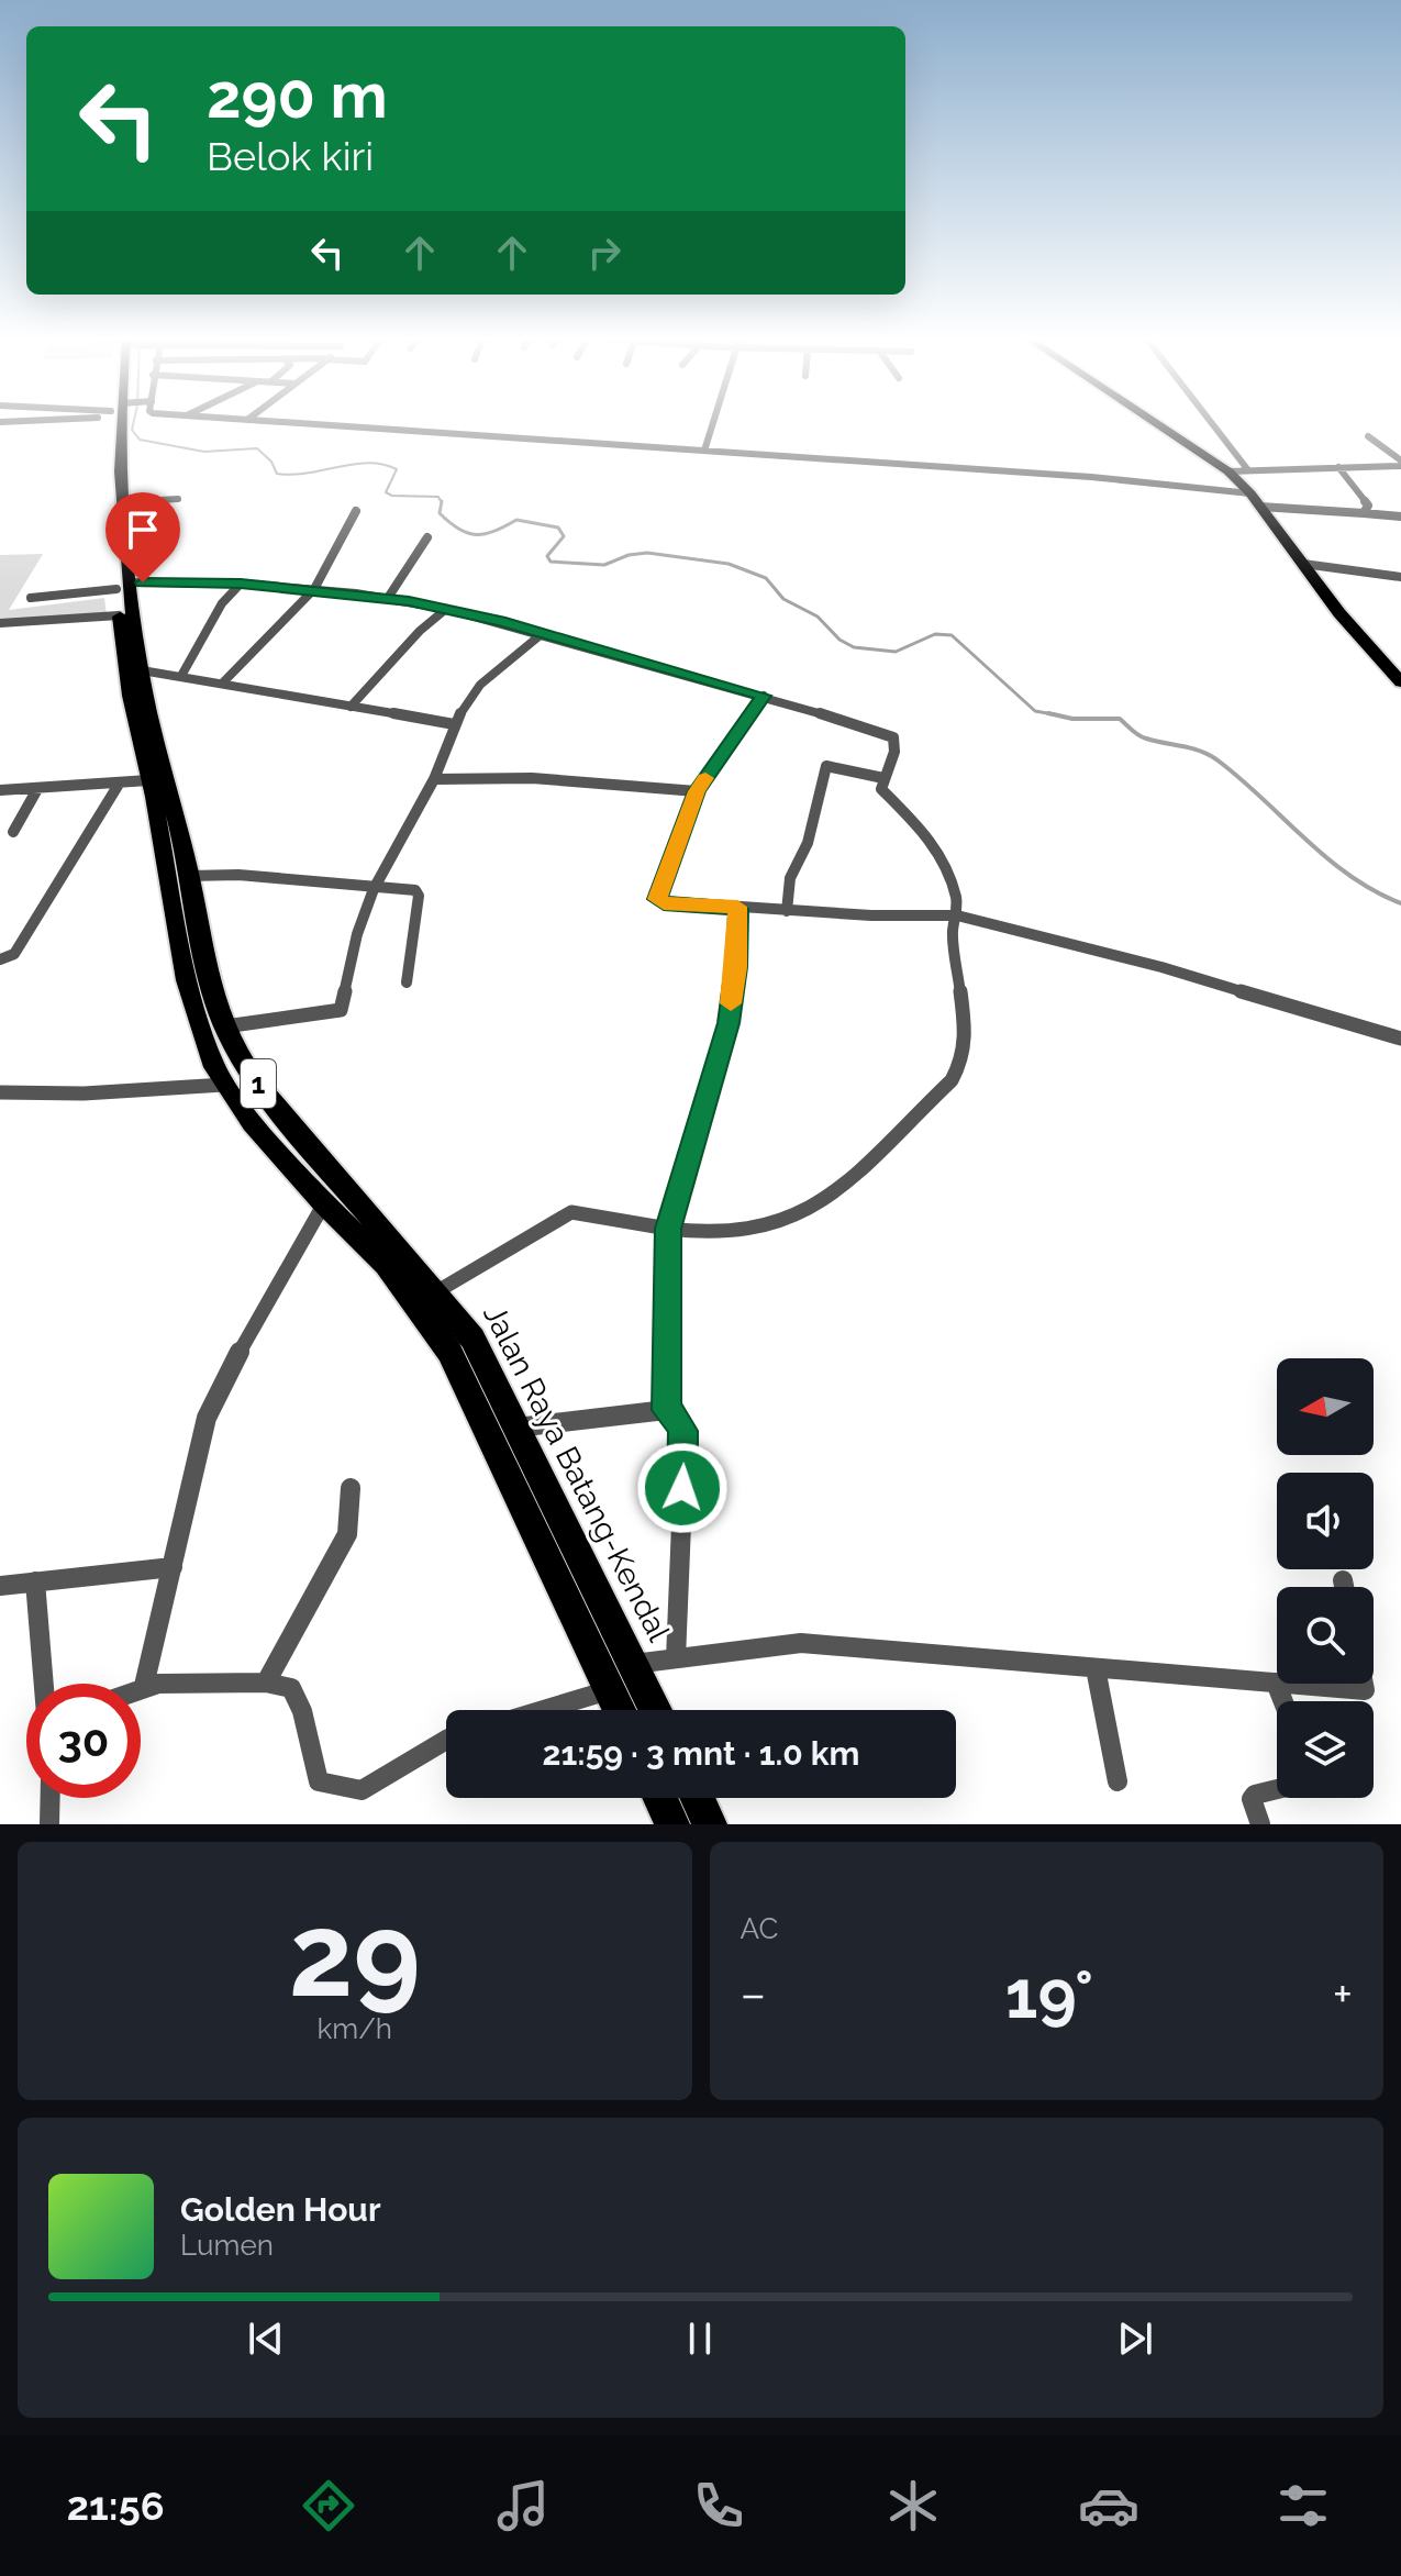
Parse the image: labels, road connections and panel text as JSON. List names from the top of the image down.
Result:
{
  "streets": {
    "highway": ["1", "Jalan Raya Batang-Kendal"]
  },
  "north": "left",
  "page": {
    "turn": ["290 m", "Belok kiri"],
    "limit": "30",
    "trip": "21:59 · 3 mnt · 1.0 km",
    "tile": [
      ["29", "km/h"],
      "AC"
    ],
    "heat": ["−", "19°", "+"],
    "song": ["Golden Hour", "Lumen"],
    "tabs": "21:56"
  }
}
